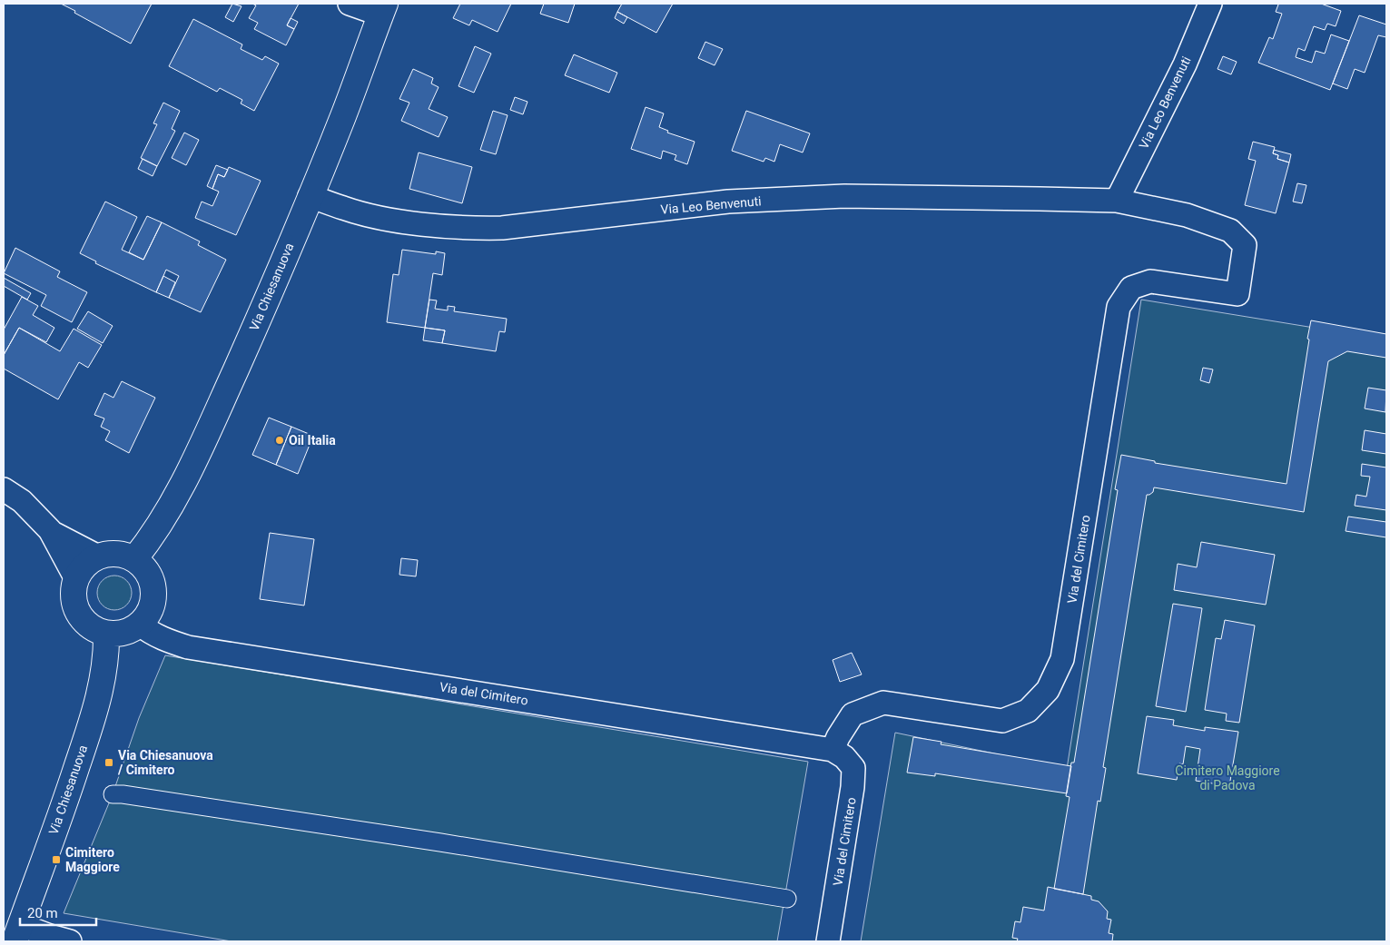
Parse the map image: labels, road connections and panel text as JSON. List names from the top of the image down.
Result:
{
  "streets": {
    "main road": ["Via Chiesanuova"],
    "street": ["Via Leo Benvenuti", "Via del Cimitero"]
  },
  "crossings": [
    ["Via Leo Benvenuti", "Via Chiesanuova"],
    ["Via Leo Benvenuti", "Via del Cimitero"],
    ["Via Chiesanuova", "Via del Cimitero"]
  ],
  "parks": ["Cimitero Maggiore di Padova"],
  "places": {
    "other": ["Oil Italia"],
    "transit": ["Via Chiesanuova / Cimitero", "Cimitero Maggiore"]
  },
  "scale_bar": "20 m"
}
